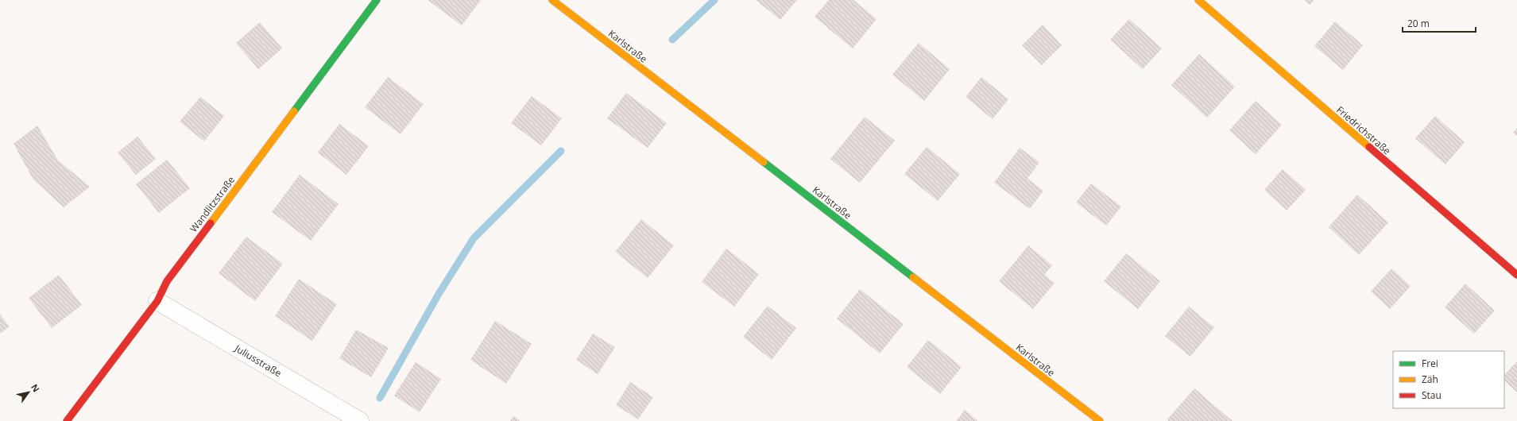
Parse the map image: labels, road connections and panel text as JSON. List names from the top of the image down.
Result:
{
  "streets": {
    "street": [
      "Karlstraße",
      "Friedrichstraße",
      "Wandlitzstraße",
      "Juliusstraße"
    ]
  },
  "crossings": [
    ["Wandlitzstraße", "Juliusstraße"]
  ],
  "legend": ["Frei", "Zäh", "Stau"],
  "scale_bar": "20 m",
  "north": "top right"
}
